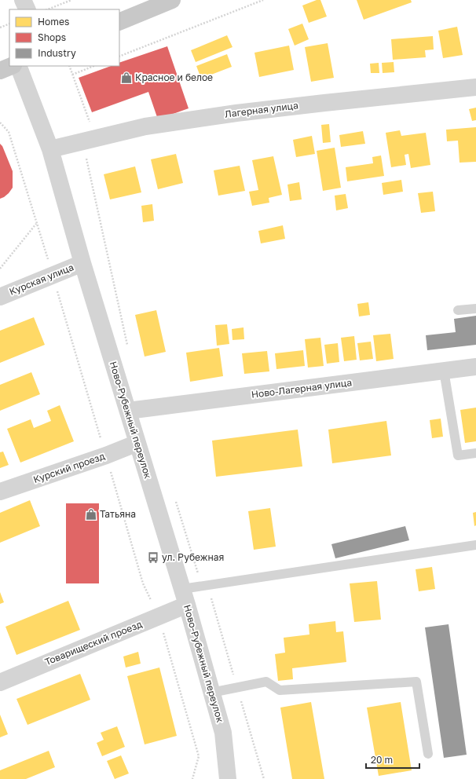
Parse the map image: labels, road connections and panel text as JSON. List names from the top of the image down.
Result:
{
  "streets": {
    "street": [
      "Лагерная улица",
      "Курская улица",
      "Ново-Лагерная улица",
      "Ново-Рубежный переулок",
      "Курский проезд",
      "Товарищеский проезд"
    ]
  },
  "crossings": [
    ["Лагерная улица", "Ново-Рубежный переулок"],
    ["Курская улица", "Ново-Рубежный переулок"],
    ["Ново-Лагерная улица", "Ново-Рубежный переулок"],
    ["Ново-Рубежный переулок", "Курский проезд"],
    ["Ново-Рубежный переулок", "Товарищеский проезд"]
  ],
  "places": {
    "shop": ["Красное и белое", "Татьяна"],
    "bus stop": ["ул. Рубежная"]
  },
  "legend": ["Homes", "Shops", "Industry"],
  "scale_bar": "20 m"
}
